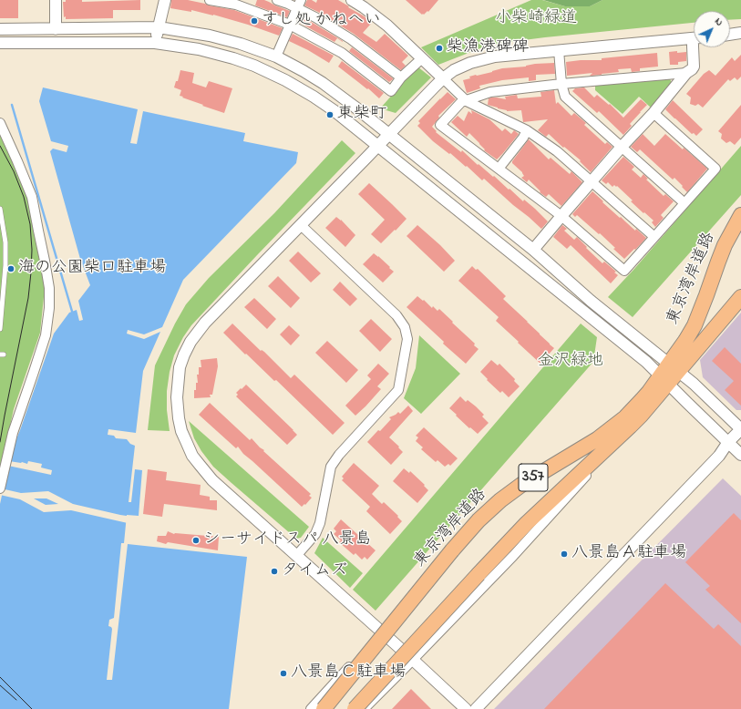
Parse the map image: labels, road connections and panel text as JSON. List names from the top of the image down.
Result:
{
  "streets": {
    "highway": ["東京湾岸道路", "357"]
  },
  "parks": ["小柴崎緑道", "金沢緑地"],
  "places": [
    "すし処 かねへい",
    "柴漁港碑碑",
    "東柴町",
    "海の公園柴口駐車場",
    "シーサイドスパ 八景島",
    "八景島Ａ駐車場",
    "タイムズ",
    "八景島Ｃ駐車場"
  ],
  "north": "top right"
}
